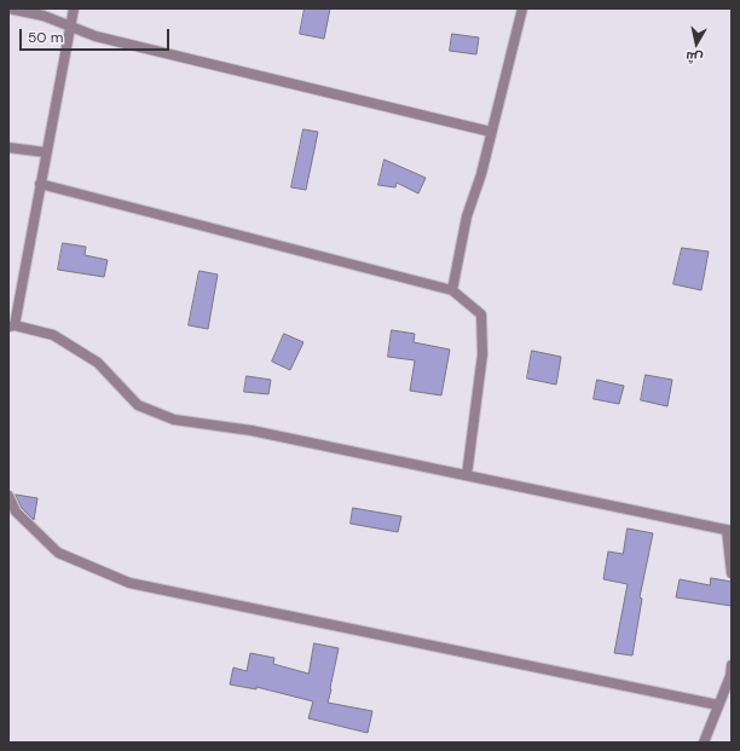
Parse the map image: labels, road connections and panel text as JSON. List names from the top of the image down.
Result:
{
  "scale_bar": "50 m",
  "north": "bottom"
}
